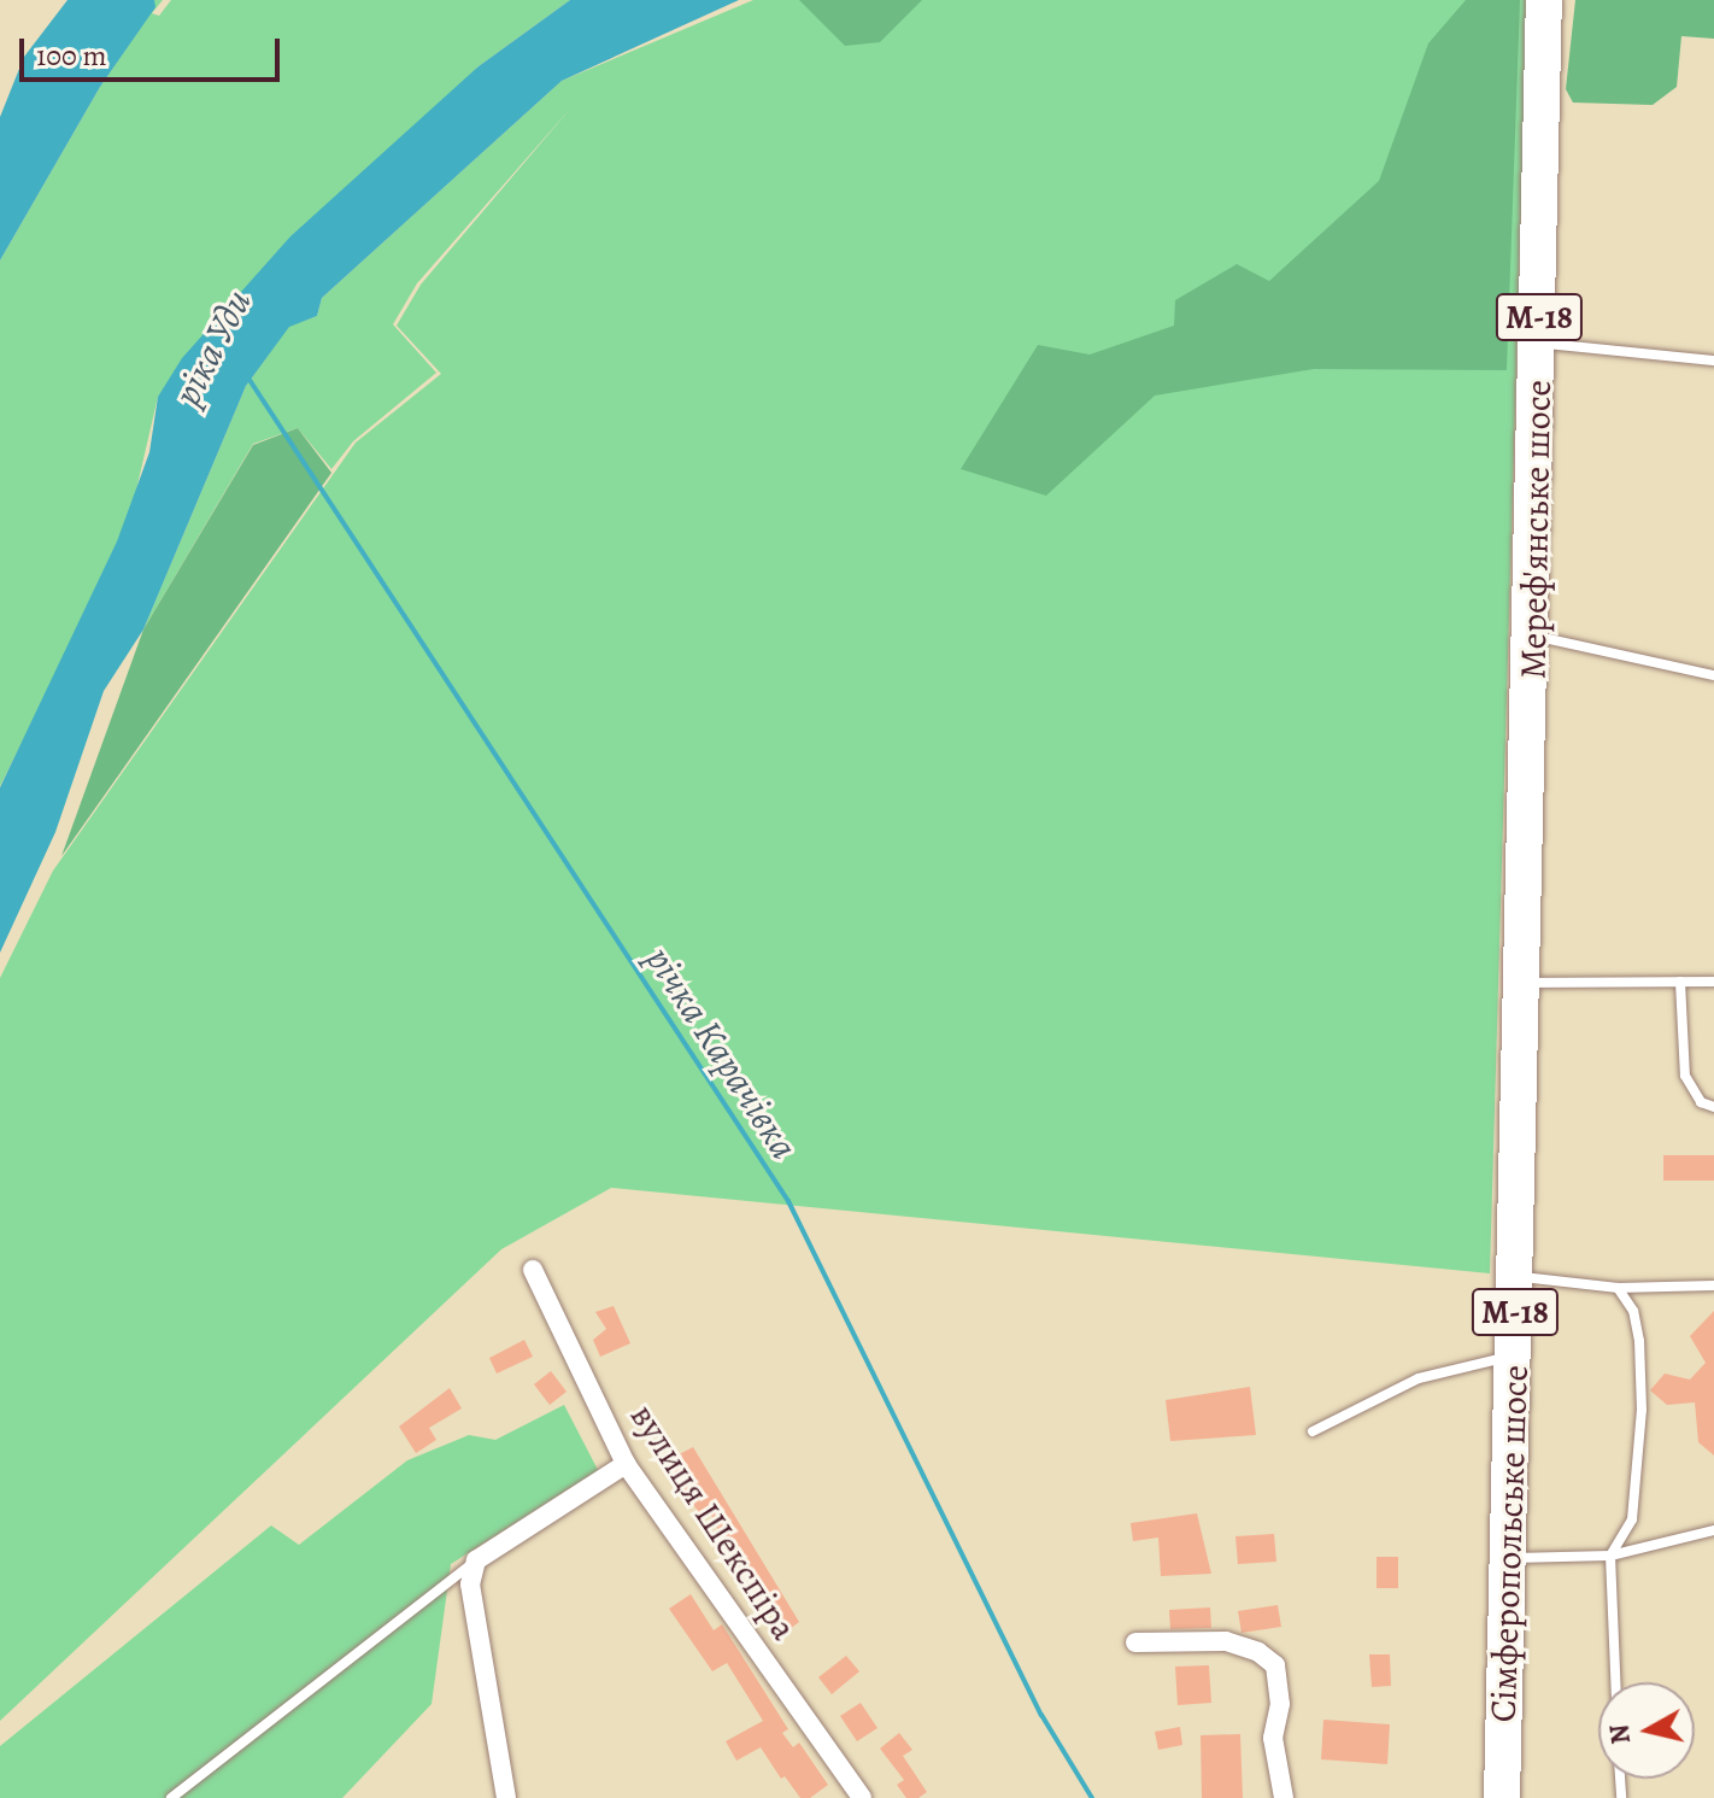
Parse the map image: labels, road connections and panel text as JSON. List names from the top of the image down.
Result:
{
  "streets": {
    "highway": ["М-18", "Мереф'янське шосе", "Сімферопольське шосе"],
    "street": ["вулиця Шекспіра"]
  },
  "crossings": [
    ["Мереф'янське шосе", "Сімферопольське шосе"]
  ],
  "water": ["ріка Уди", "річка Карачівка"],
  "scale_bar": "100 m",
  "north": "left"
}
